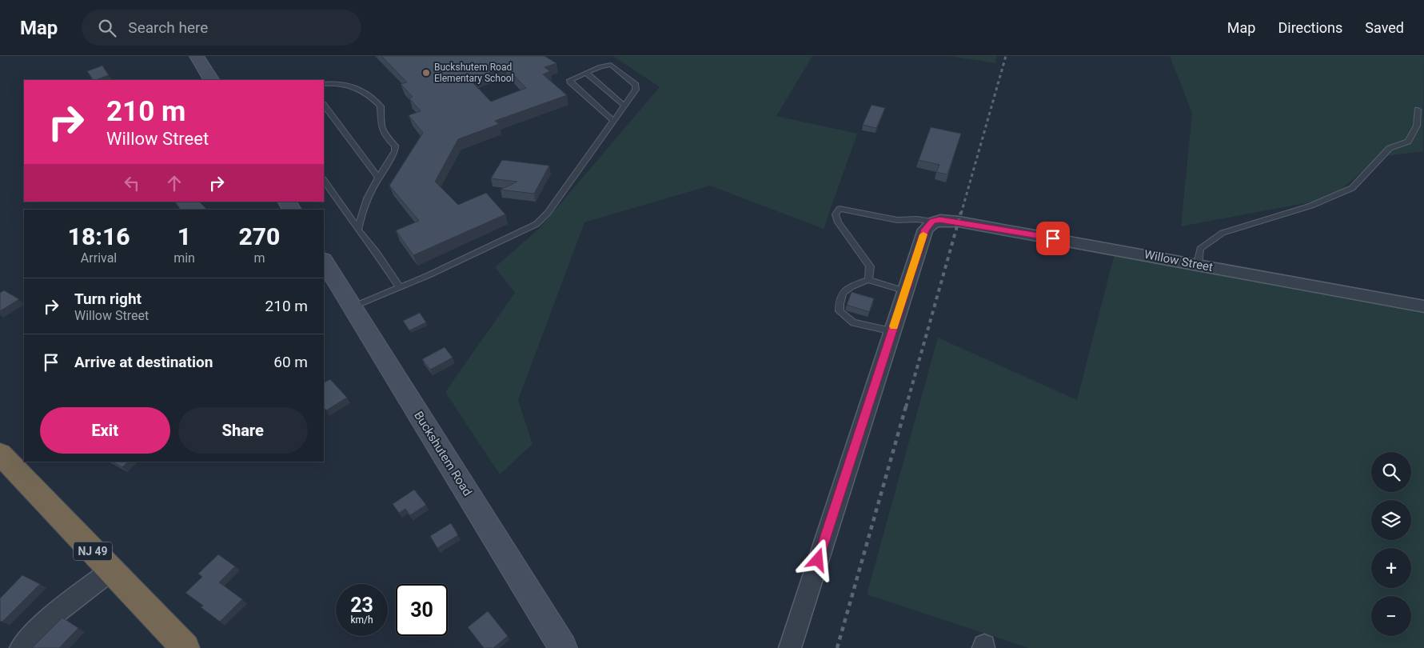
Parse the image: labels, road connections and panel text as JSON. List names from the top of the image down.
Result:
{
  "streets": {
    "highway": ["NJ 49"],
    "main road": ["Buckshutem Road"],
    "street": ["Willow Street"]
  },
  "places": ["Buckshutem Road Elementary School"],
  "page": {
    "header": "Map",
    "search": "Search here",
    "nav": ["Map", "Directions", "Saved"],
    "turn": ["210 m", "Willow Street"],
    "eta": [
      "18:16",
      "Arrival",
      "1",
      "min",
      "270",
      "m"
    ],
    "list": [
      {
        "name": "Turn right",
        "note": "Willow Street",
        "value": "210 m"
      },
      {
        "name": "Arrive at destination",
        "value": "60 m"
      }
    ],
    "buttons": ["Exit", "Share"],
    "map_buttons": ["+", "−"],
    "speed": "23 km/h",
    "limit": "30"
  }
}
